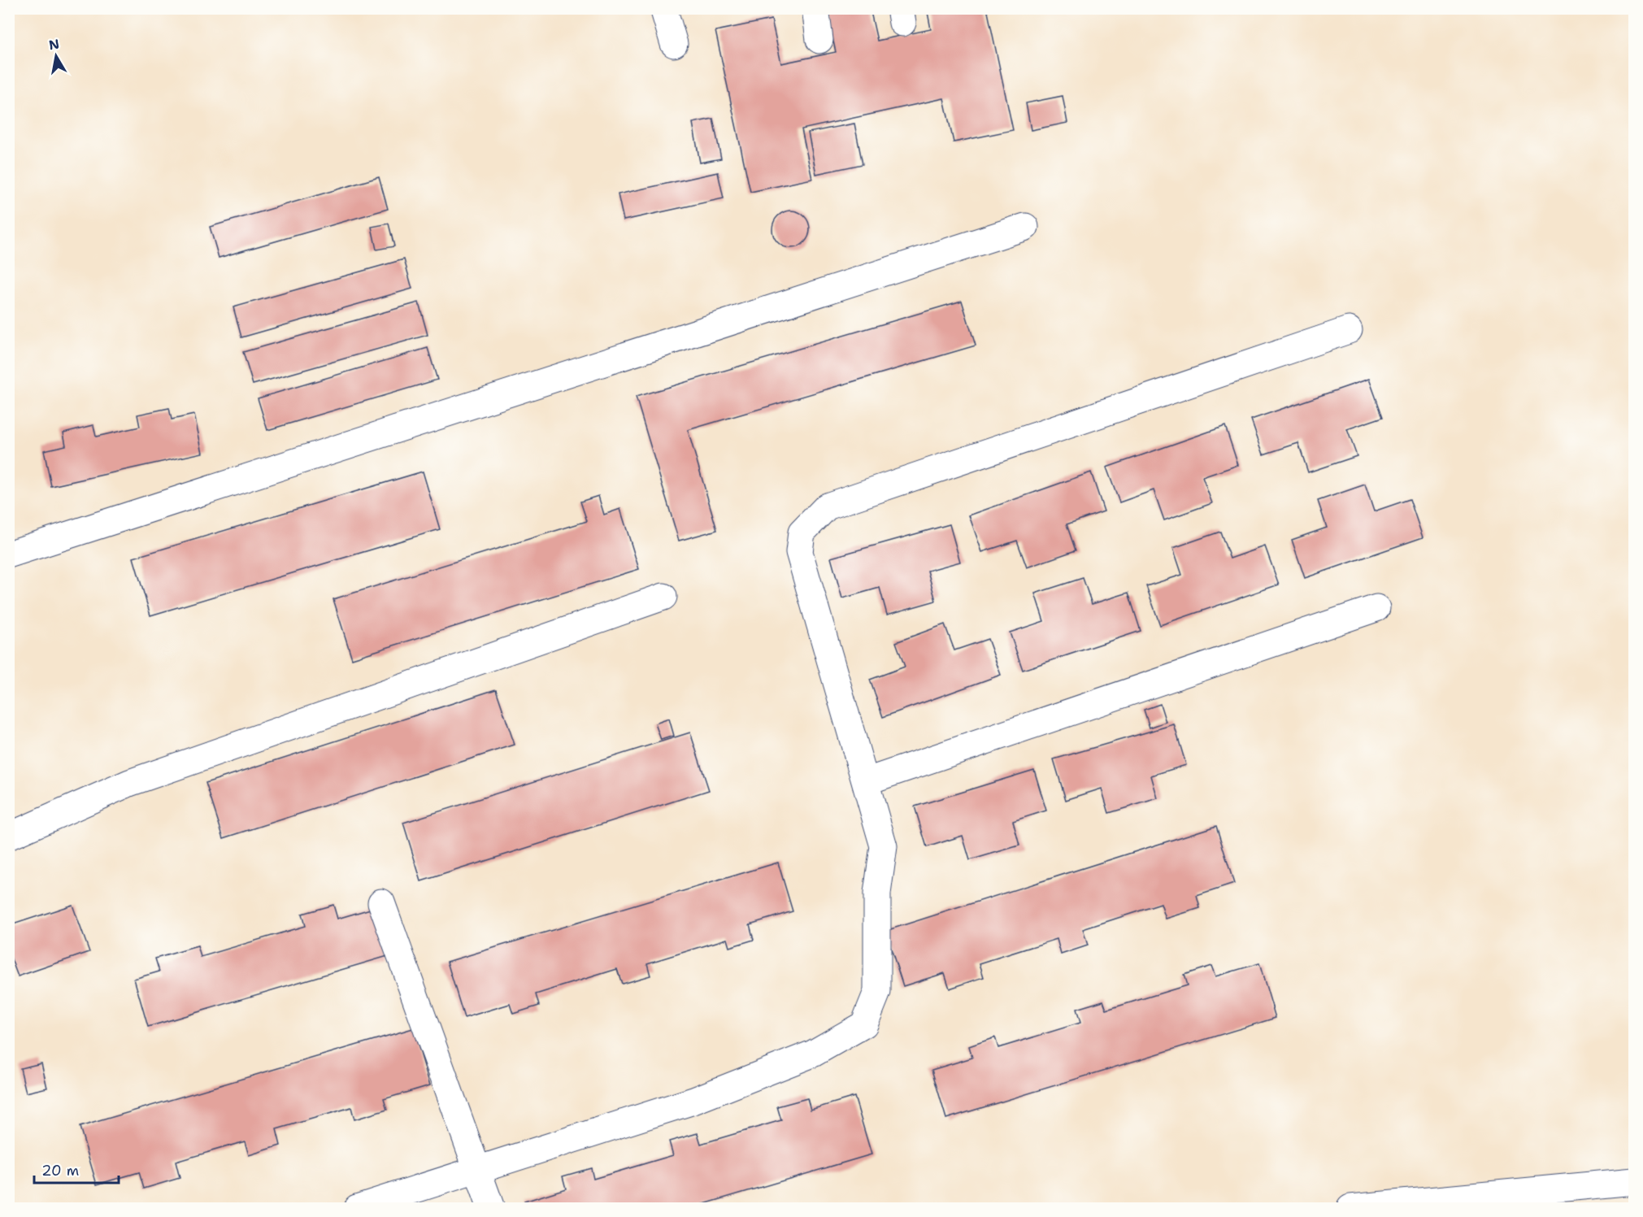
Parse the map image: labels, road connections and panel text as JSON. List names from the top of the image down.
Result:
{
  "scale_bar": "20 m",
  "north": "top"
}
